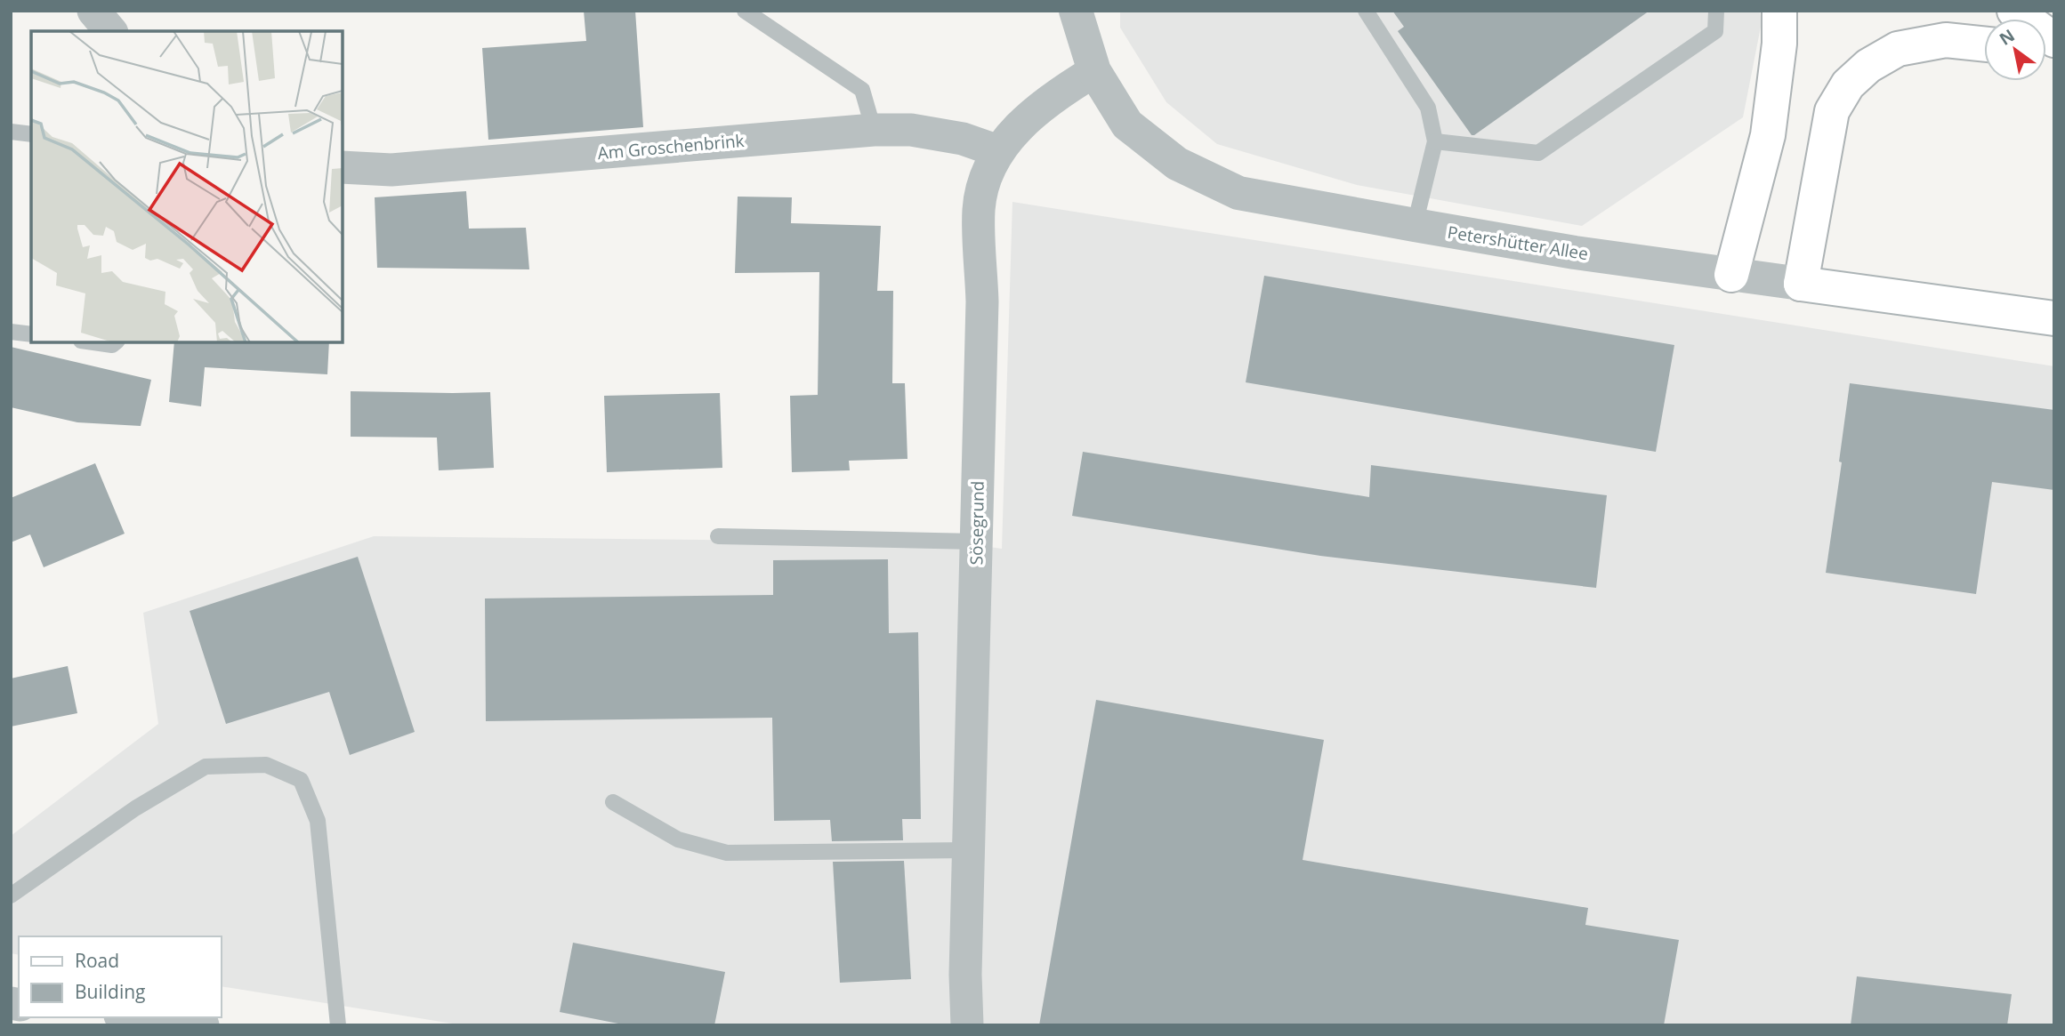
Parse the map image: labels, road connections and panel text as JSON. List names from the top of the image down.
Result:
{
  "streets": {
    "main road": ["Petershütter Allee"],
    "street": ["Am Groschenbrink", "Sösegrund"]
  },
  "crossings": [
    ["Am Groschenbrink", "Sösegrund"],
    ["Petershütter Allee", "Sösegrund"]
  ],
  "legend": ["Road", "Building"],
  "north": "top left"
}
